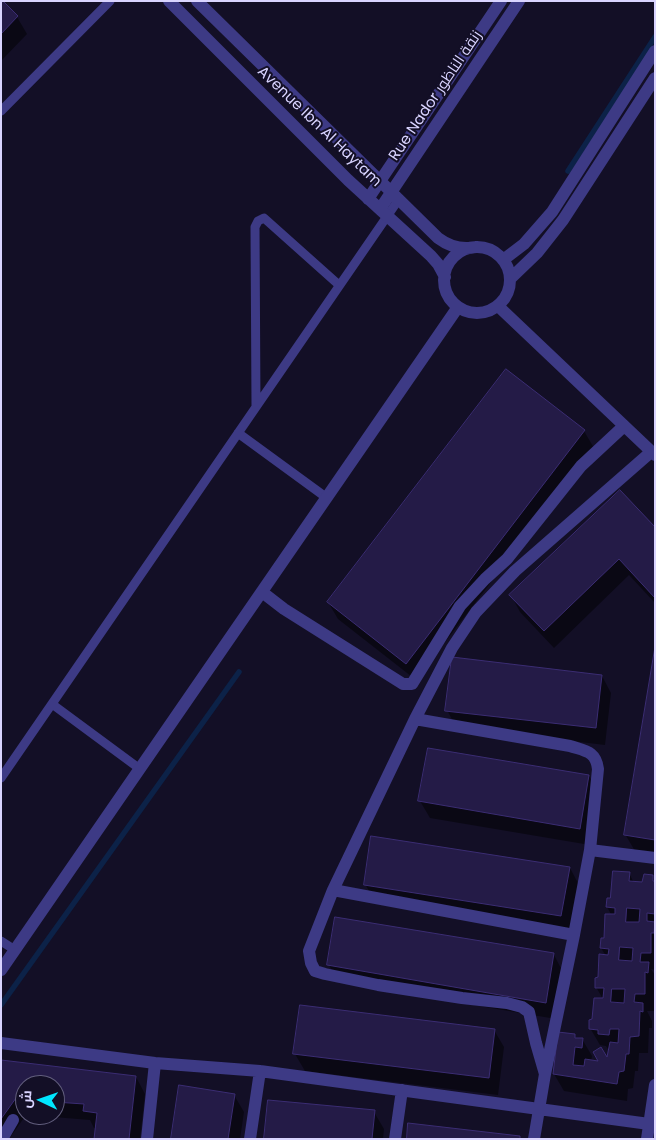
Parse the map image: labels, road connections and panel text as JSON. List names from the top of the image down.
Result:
{
  "streets": {
    "street": ["Rue Nador زنقة الناظور", "Avenue Ibn Al Haytam"]
  },
  "crossings": [
    ["Rue Nador زنقة الناظور", "Avenue Ibn Al Haytam"]
  ],
  "north": "left"
}
